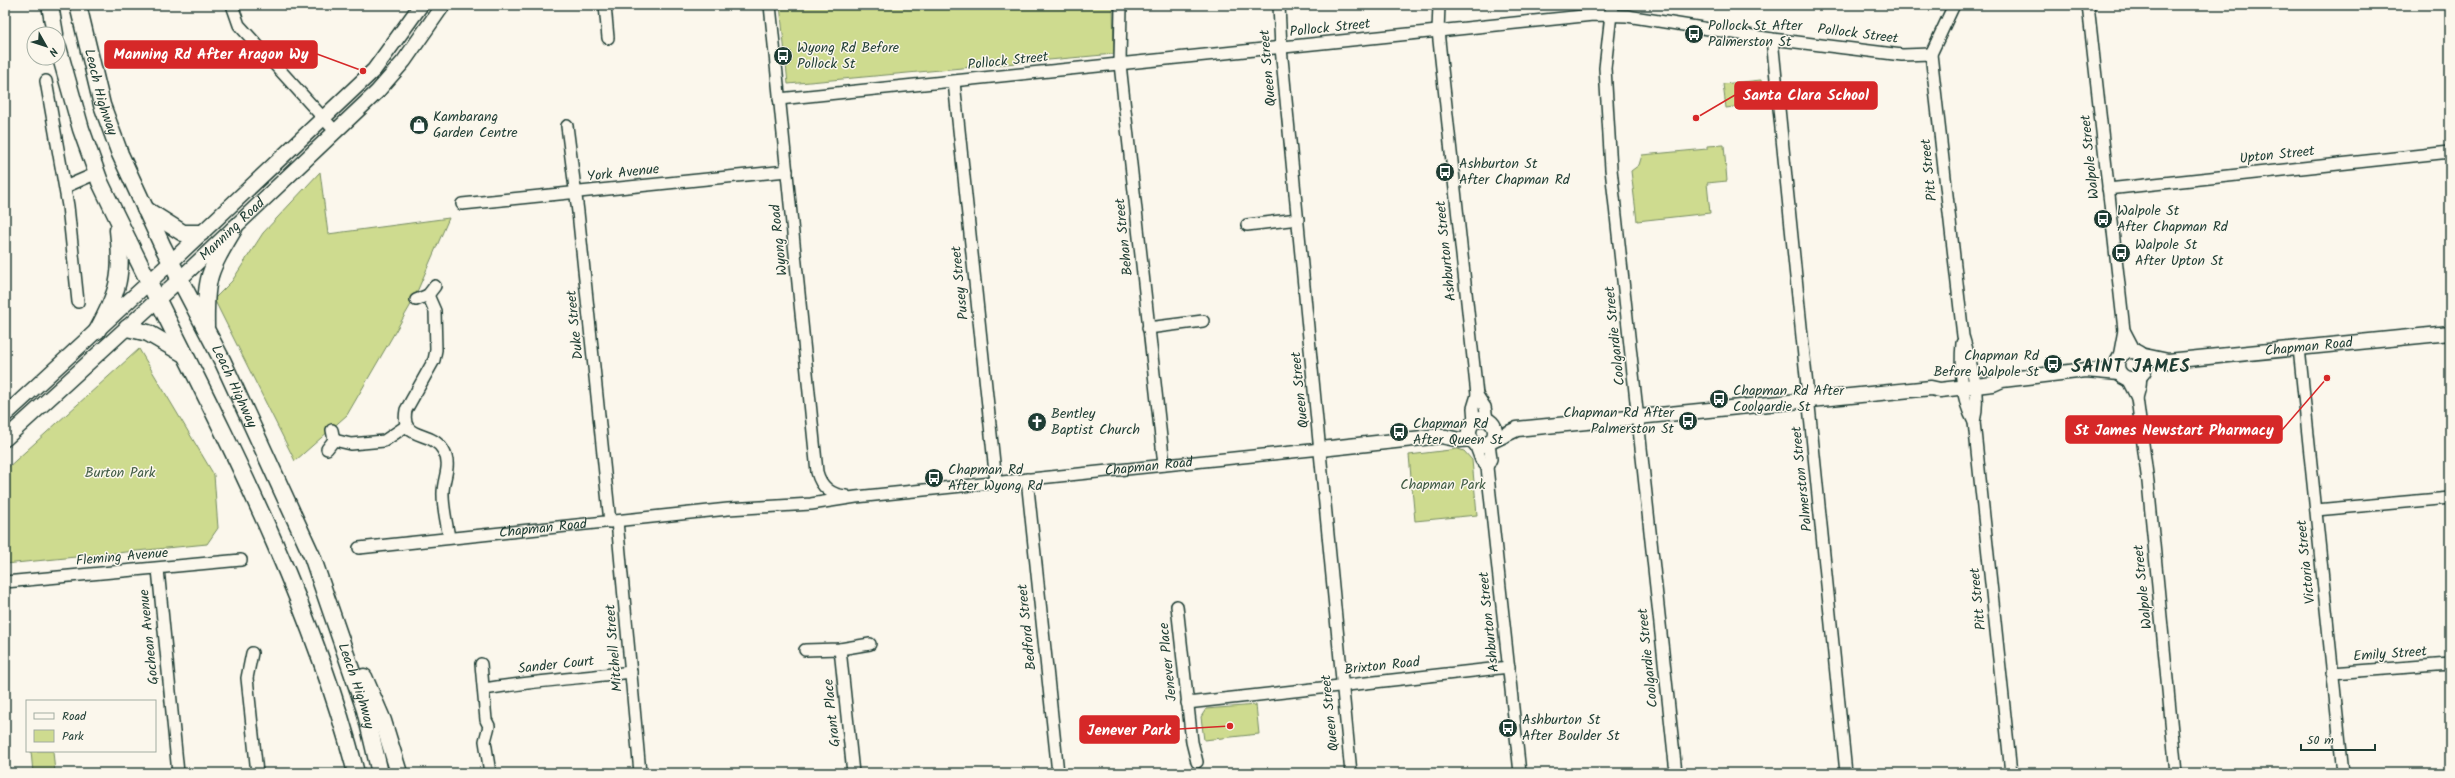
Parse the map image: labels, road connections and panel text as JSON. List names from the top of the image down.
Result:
{
  "streets": {
    "highway": ["Leach Highway"],
    "main road": ["Manning Road", "Chapman Road"],
    "street": [
      "Pollock Street",
      "Queen Street",
      "Upton Street",
      "Walpole Street",
      "Pitt Street",
      "York Avenue",
      "Behan Street",
      "Wyong Road",
      "Ashburton Street",
      "Pusey Street",
      "Duke Street",
      "Coolgardie Street",
      "Palmerston Street",
      "Fleming Avenue",
      "Victoria Street",
      "Bedford Street",
      "Gochean Avenue",
      "Mitchell Street",
      "Emily Street",
      "Jenever Place",
      "Sander Court",
      "Brixton Road",
      "Grant Place"
    ]
  },
  "crossings": [
    ["Pollock Street", "Queen Street"],
    ["Pollock Street", "Pitt Street"],
    ["Pollock Street", "Behan Street"],
    ["Pollock Street", "Wyong Road"],
    ["Pollock Street", "Ashburton Street"],
    ["Pollock Street", "Pusey Street"],
    ["Pollock Street", "Coolgardie Street"],
    ["Pollock Street", "Palmerston Street"],
    ["Queen Street", "Chapman Road"],
    ["Queen Street", "Brixton Road"],
    ["Leach Highway", "Manning Road"],
    ["Upton Street", "Walpole Street"],
    ["Walpole Street", "Chapman Road"],
    ["Pitt Street", "Chapman Road"],
    ["York Avenue", "Wyong Road"],
    ["York Avenue", "Duke Street"],
    ["Behan Street", "Chapman Road"],
    ["Wyong Road", "Chapman Road"],
    ["Ashburton Street", "Chapman Road"],
    ["Ashburton Street", "Brixton Road"],
    ["Pusey Street", "Chapman Road"],
    ["Duke Street", "Chapman Road"],
    ["Duke Street", "Mitchell Street"],
    ["Coolgardie Street", "Chapman Road"],
    ["Chapman Road", "Palmerston Street"],
    ["Chapman Road", "Victoria Street"],
    ["Chapman Road", "Bedford Street"],
    ["Chapman Road", "Mitchell Street"],
    ["Fleming Avenue", "Gochean Avenue"],
    ["Victoria Street", "Emily Street"],
    ["Mitchell Street", "Sander Court"],
    ["Jenever Place", "Brixton Road"]
  ],
  "districts": ["SAINT JAMES"],
  "parks": ["Burton Park", "Chapman Park"],
  "places": {
    "bus stop": [
      "Pollock St After Palmerston St",
      "Wyong Rd Before Pollock St",
      "Ashburton St After Chapman Rd",
      "Walpole St After Chapman Rd",
      "Walpole St After Upton St",
      "Chapman Rd Before Walpole St",
      "Chapman Rd After Coolgardie St",
      "Chapman Rd After Palmerston St",
      "Chapman Rd After Queen St",
      "Chapman Rd After Wyong Rd",
      "Ashburton St After Boulder St"
    ],
    "other": [
      "Manning Rd After Aragon Wy",
      "Santa Clara School",
      "St James Newstart Pharmacy",
      "Jenever Park"
    ],
    "shop": ["Kambarang Garden Centre"],
    "church": ["Bentley Baptist Church"]
  },
  "legend": ["Road", "Park"],
  "scale_bar": "50 m",
  "north": "bottom right"
}
